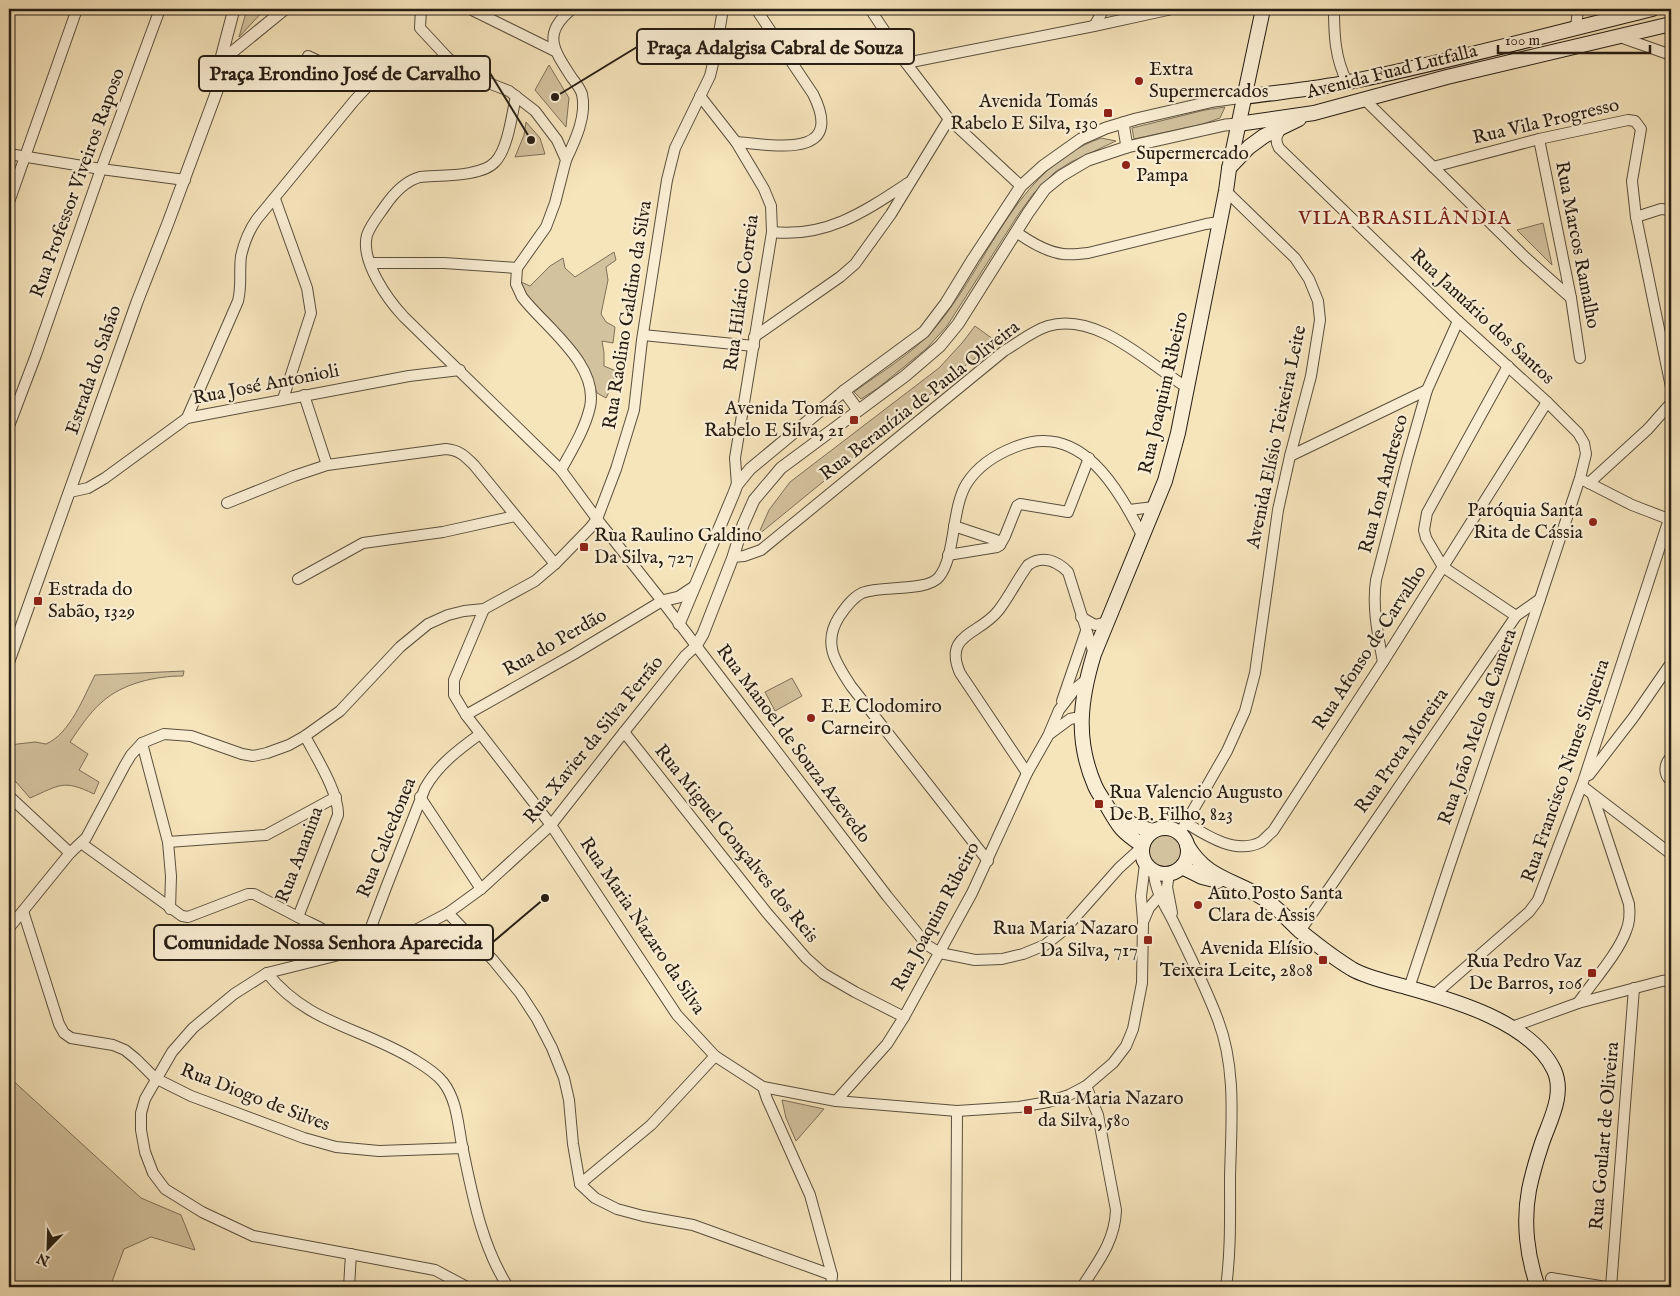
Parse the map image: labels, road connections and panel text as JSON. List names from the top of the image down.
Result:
{
  "streets": {
    "main road": ["Avenida Fuad Lutfalla", "Rua Joaquim Ribeiro"],
    "street": [
      "Rua Vila Progresso",
      "Rua Professor Viveiros Raposo",
      "Rua Marcos Ramalho",
      "Rua Hilário Correia",
      "Rua Raolino Galdino da Silva",
      "Rua Januário dos Santos",
      "Estrada do Sabão",
      "Rua José Antonioli",
      "Rua Beranízia de Paula Oliveira",
      "Avenida Elísio Teixeira Leite",
      "Rua Ion Andresco",
      "Rua do Perdão",
      "Rua Afonso de Carvalho",
      "Rua João Melo da Camera",
      "Rua Xavier da Silva Ferrão",
      "Rua Manoel de Souza Azevedo",
      "Rua Prota Moreira",
      "Rua Francisco Nunes Siqueira",
      "Rua Calcedonea",
      "Rua Miguel Gonçalves dos Reis",
      "Rua Ananina",
      "Rua Maria Nazaro da Silva",
      "Rua Diogo de Silves",
      "Rua Goulart de Oliveira"
    ]
  },
  "crossings": [
    ["Rua Vila Progresso", "Rua Marcos Ramalho"],
    ["Rua Hilário Correia", "Rua Raolino Galdino da Silva"],
    ["Rua Raolino Galdino da Silva", "Rua Manoel de Souza Azevedo"],
    ["Rua Raolino Galdino da Silva", "Rua Ananina"],
    ["Rua Raolino Galdino da Silva", "Rua Maria Nazaro da Silva"],
    ["Rua Januário dos Santos", "Rua Ion Andresco"],
    ["Rua Januário dos Santos", "Rua Afonso de Carvalho"],
    ["Rua Januário dos Santos", "Rua João Melo da Camera"],
    ["Estrada do Sabão", "Rua José Antonioli"],
    ["Rua José Antonioli", "Rua Manoel de Souza Azevedo"],
    ["Rua Joaquim Ribeiro", "Rua Beranízia de Paula Oliveira"],
    ["Rua Joaquim Ribeiro", "Avenida Elísio Teixeira Leite"],
    ["Rua Joaquim Ribeiro", "Rua Manoel de Souza Azevedo"],
    ["Rua Joaquim Ribeiro", "Rua Miguel Gonçalves dos Reis"],
    ["Rua Joaquim Ribeiro", "Rua Maria Nazaro da Silva"],
    ["Avenida Elísio Teixeira Leite", "Rua Afonso de Carvalho"],
    ["Avenida Elísio Teixeira Leite", "Rua Manoel de Souza Azevedo"],
    ["Avenida Elísio Teixeira Leite", "Rua Maria Nazaro da Silva"],
    ["Rua Ion Andresco", "Rua Afonso de Carvalho"],
    ["Rua do Perdão", "Rua Manoel de Souza Azevedo"],
    ["Rua do Perdão", "Rua Maria Nazaro da Silva"],
    ["Rua Afonso de Carvalho", "Rua Manoel de Souza Azevedo"],
    ["Rua Afonso de Carvalho", "Rua Maria Nazaro da Silva"],
    ["Rua João Melo da Camera", "Rua Prota Moreira"],
    ["Rua Xavier da Silva Ferrão", "Rua Manoel de Souza Azevedo"],
    ["Rua Xavier da Silva Ferrão", "Rua Calcedonea"],
    ["Rua Xavier da Silva Ferrão", "Rua Miguel Gonçalves dos Reis"],
    ["Rua Xavier da Silva Ferrão", "Rua Maria Nazaro da Silva"],
    ["Rua Xavier da Silva Ferrão", "Rua Diogo de Silves"],
    ["Rua Manoel de Souza Azevedo", "Rua Maria Nazaro da Silva"],
    ["Rua Calcedonea", "Rua Maria Nazaro da Silva"]
  ],
  "districts": ["VILA BRASILÂNDIA"],
  "places": {
    "other": [
      "Extra Supermercados",
      "Praça Adalgisa Cabral de Souza",
      "Praça Erondino José de Carvalho",
      "Supermercado Pampa",
      "Paróquia Santa Rita de Cássia",
      "E.E Clodomiro Carneiro",
      "Comunidade Nossa Senhora Aparecida",
      "Auto Posto Santa Clara de Assis"
    ],
    "transit": [
      "Avenida Tomás Rabelo E Silva, 130",
      "Avenida Tomás Rabelo E Silva, 21",
      "Rua Raulino Galdino Da Silva, 727",
      "Estrada do Sabão, 1329",
      "Rua Valencio Augusto De B. Filho, 823",
      "Rua Maria Nazaro Da Silva, 717",
      "Avenida Elísio Teixeira Leite, 2808",
      "Rua Pedro Vaz De Barros, 106",
      "Rua Maria Nazaro da Silva, 580"
    ]
  },
  "scale_bar": "100 m",
  "north": "bottom left"
}
